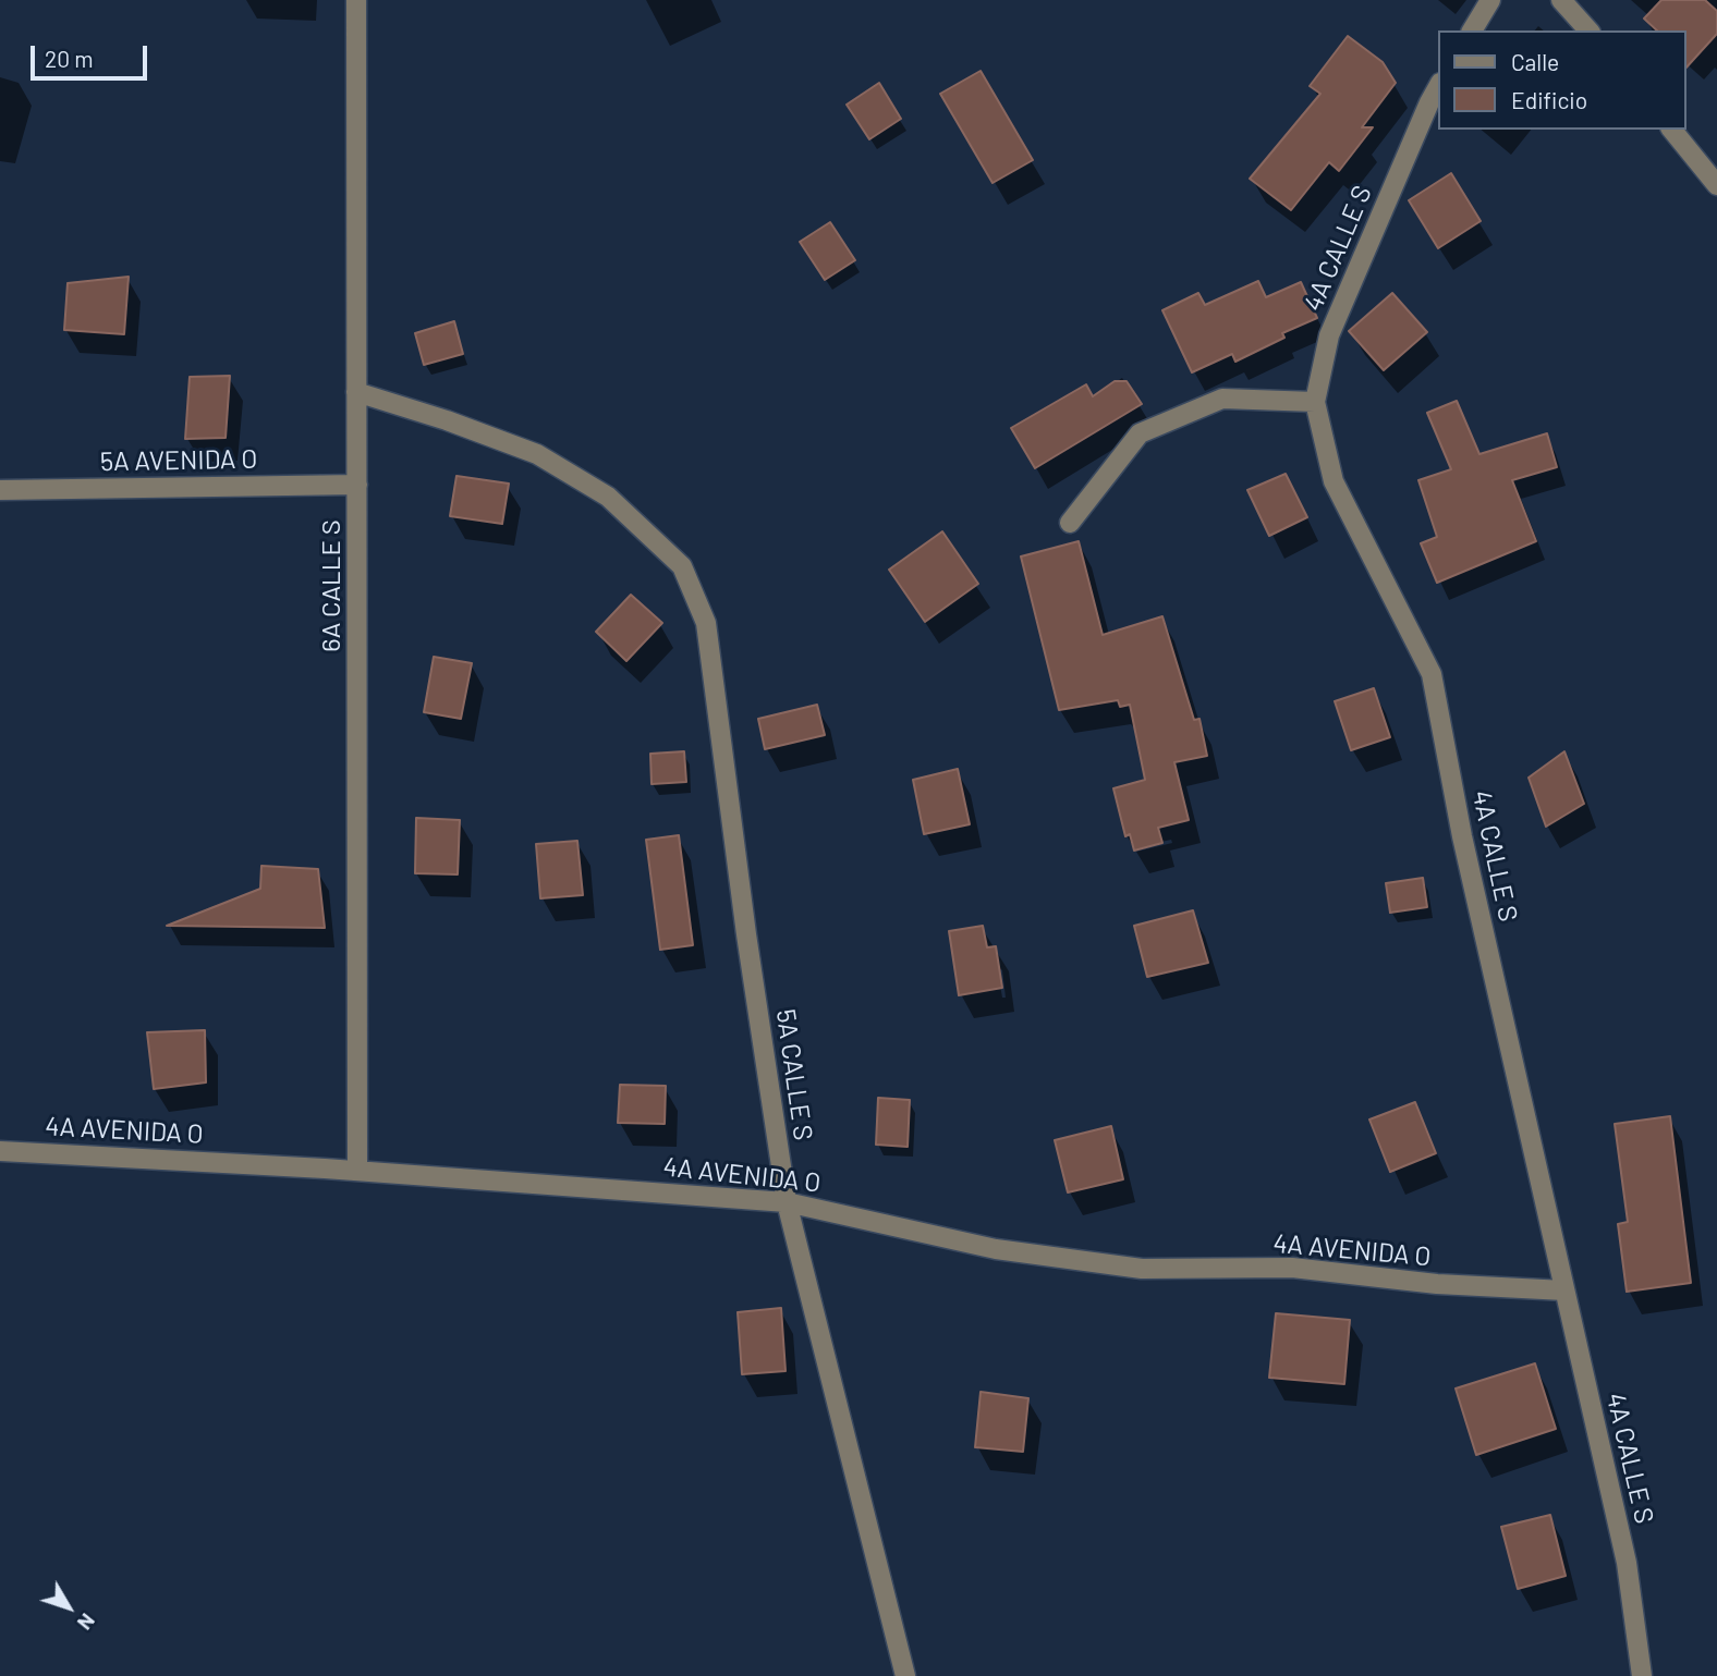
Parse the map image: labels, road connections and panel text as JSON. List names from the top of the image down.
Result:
{
  "streets": {
    "street": [
      "4A CALLE S",
      "5A AVENIDA O",
      "6A CALLE S",
      "5A CALLE S",
      "4A AVENIDA O"
    ]
  },
  "crossings": [
    ["4A CALLE S", "4A AVENIDA O"],
    ["5A AVENIDA O", "6A CALLE S"],
    ["6A CALLE S", "5A CALLE S"],
    ["6A CALLE S", "4A AVENIDA O"],
    ["5A CALLE S", "4A AVENIDA O"]
  ],
  "legend": ["Calle", "Edificio"],
  "scale_bar": "20 m",
  "north": "bottom right"
}
